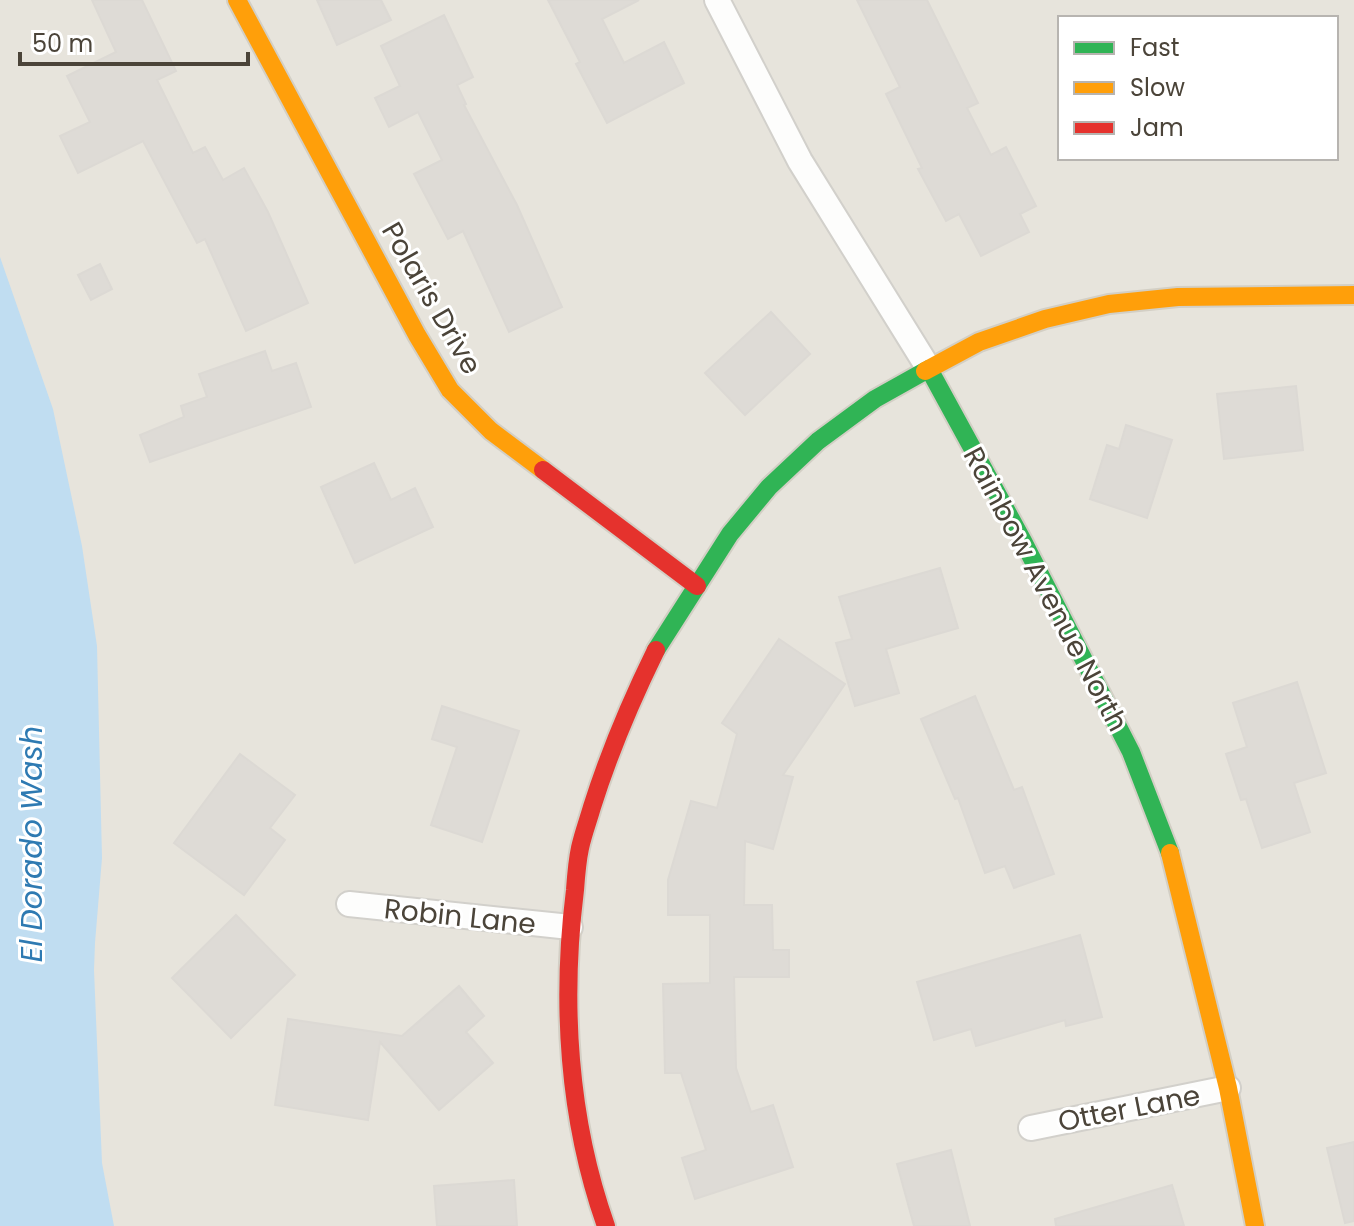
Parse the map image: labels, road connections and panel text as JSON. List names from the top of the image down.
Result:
{
  "streets": {
    "street": [
      "Polaris Drive",
      "Rainbow Avenue North",
      "Robin Lane",
      "Otter Lane"
    ]
  },
  "crossings": [
    ["Rainbow Avenue North", "Otter Lane"]
  ],
  "water": ["El Dorado Wash"],
  "legend": ["Fast", "Slow", "Jam"],
  "scale_bar": "50 m"
}
